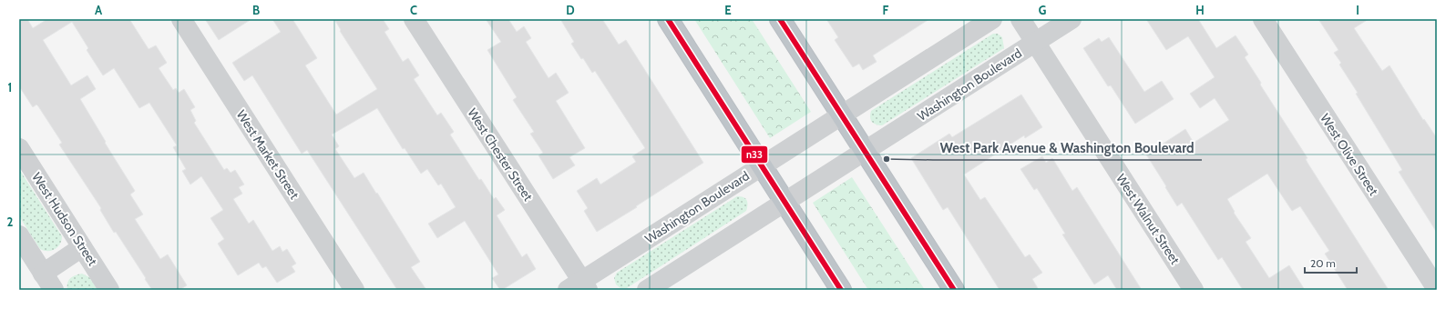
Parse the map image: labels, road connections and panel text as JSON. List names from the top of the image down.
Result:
{
  "streets": {
    "street": [
      "Washington Boulevard",
      "West Market Street",
      "West Chester Street",
      "West Olive Street",
      "West Hudson Street",
      "West Walnut Street"
    ]
  },
  "crossings": [
    ["Washington Boulevard", "West Chester Street"],
    ["Washington Boulevard", "West Walnut Street"]
  ],
  "places": ["West Park Avenue & Washington Boulevard"],
  "lines": ["transit line n33"],
  "scale_bar": "20 m",
  "grid": {
    "columns": [
      "A",
      "B",
      "C",
      "D",
      "E",
      "F",
      "G",
      "H",
      "I"
    ],
    "rows": ["1", "2"]
  }
}
